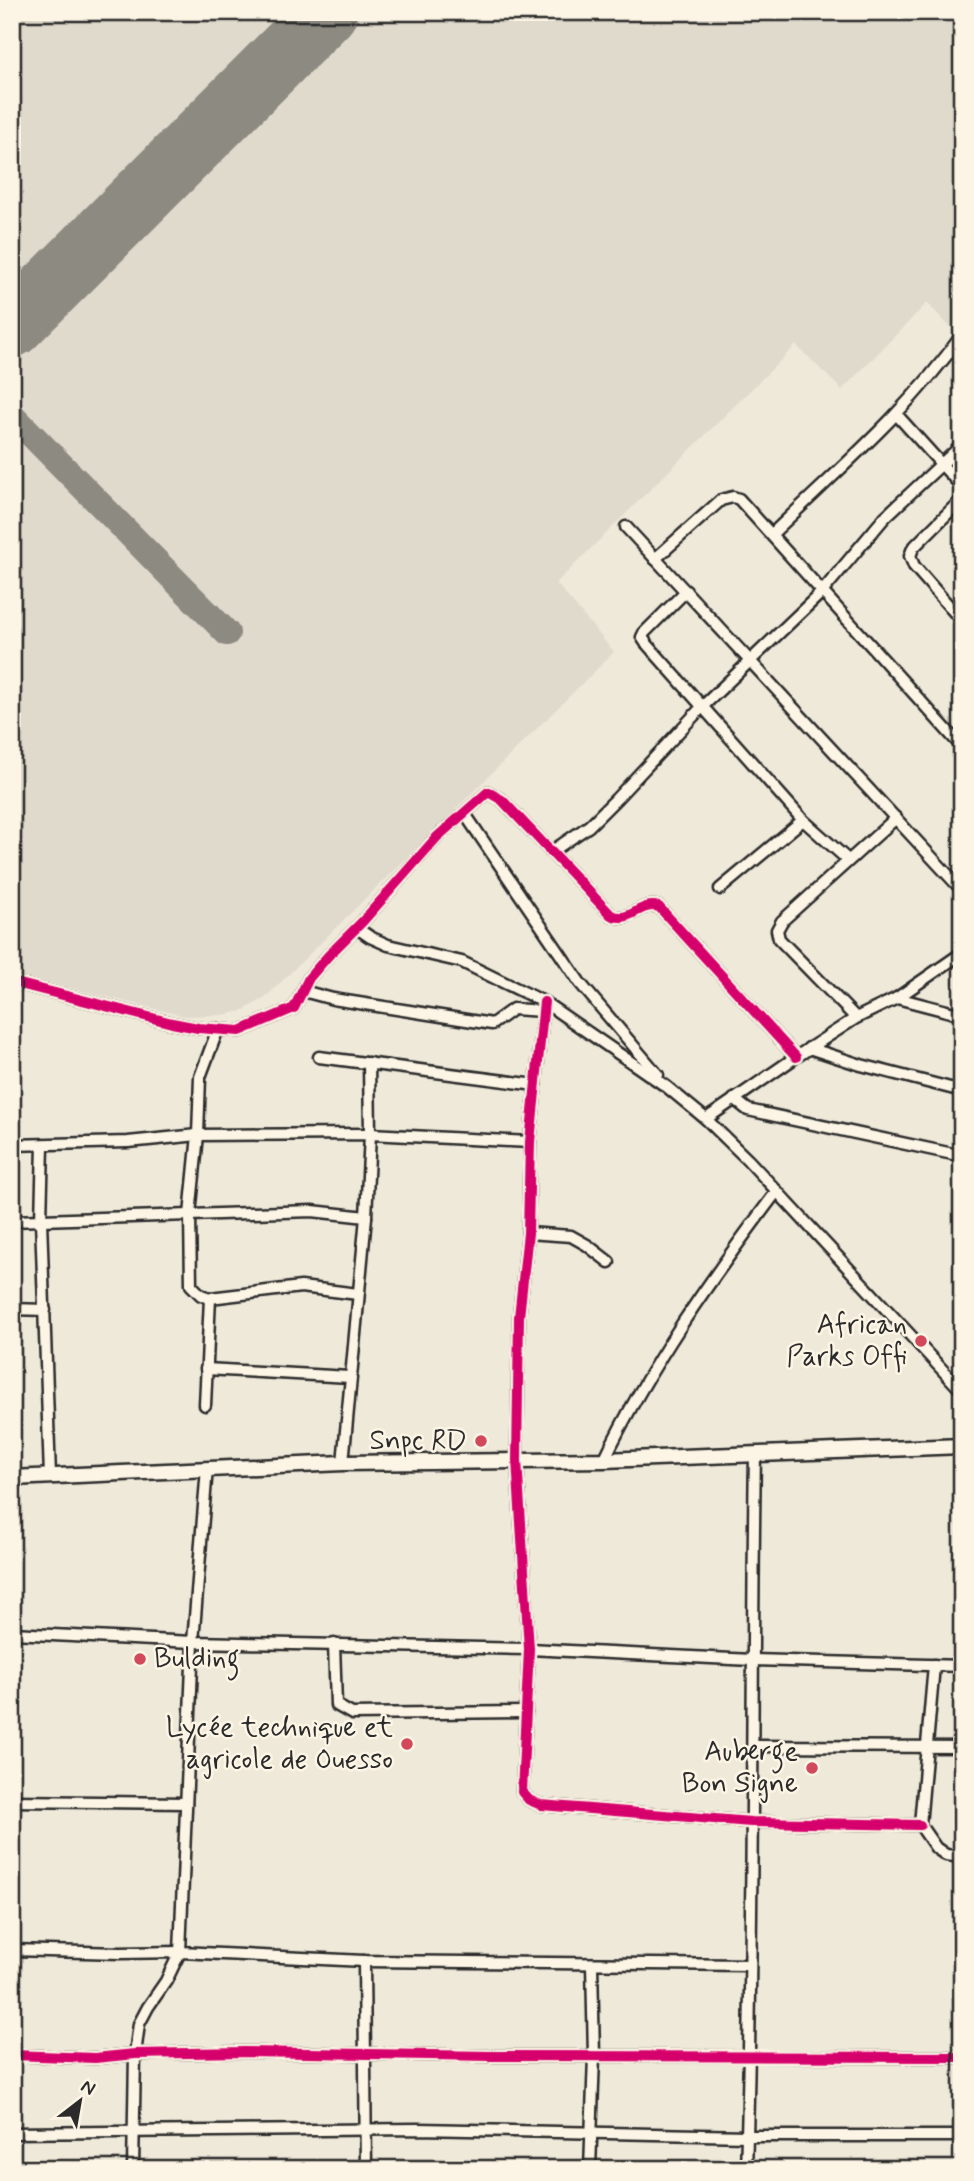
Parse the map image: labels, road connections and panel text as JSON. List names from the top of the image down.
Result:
{
  "places": [
    "African Parks Offi",
    "Snpc RD",
    "Bulding",
    "Lycée technique et agricole de Ouesso",
    "Auberge Bon Signe"
  ],
  "north": "top right"
}
